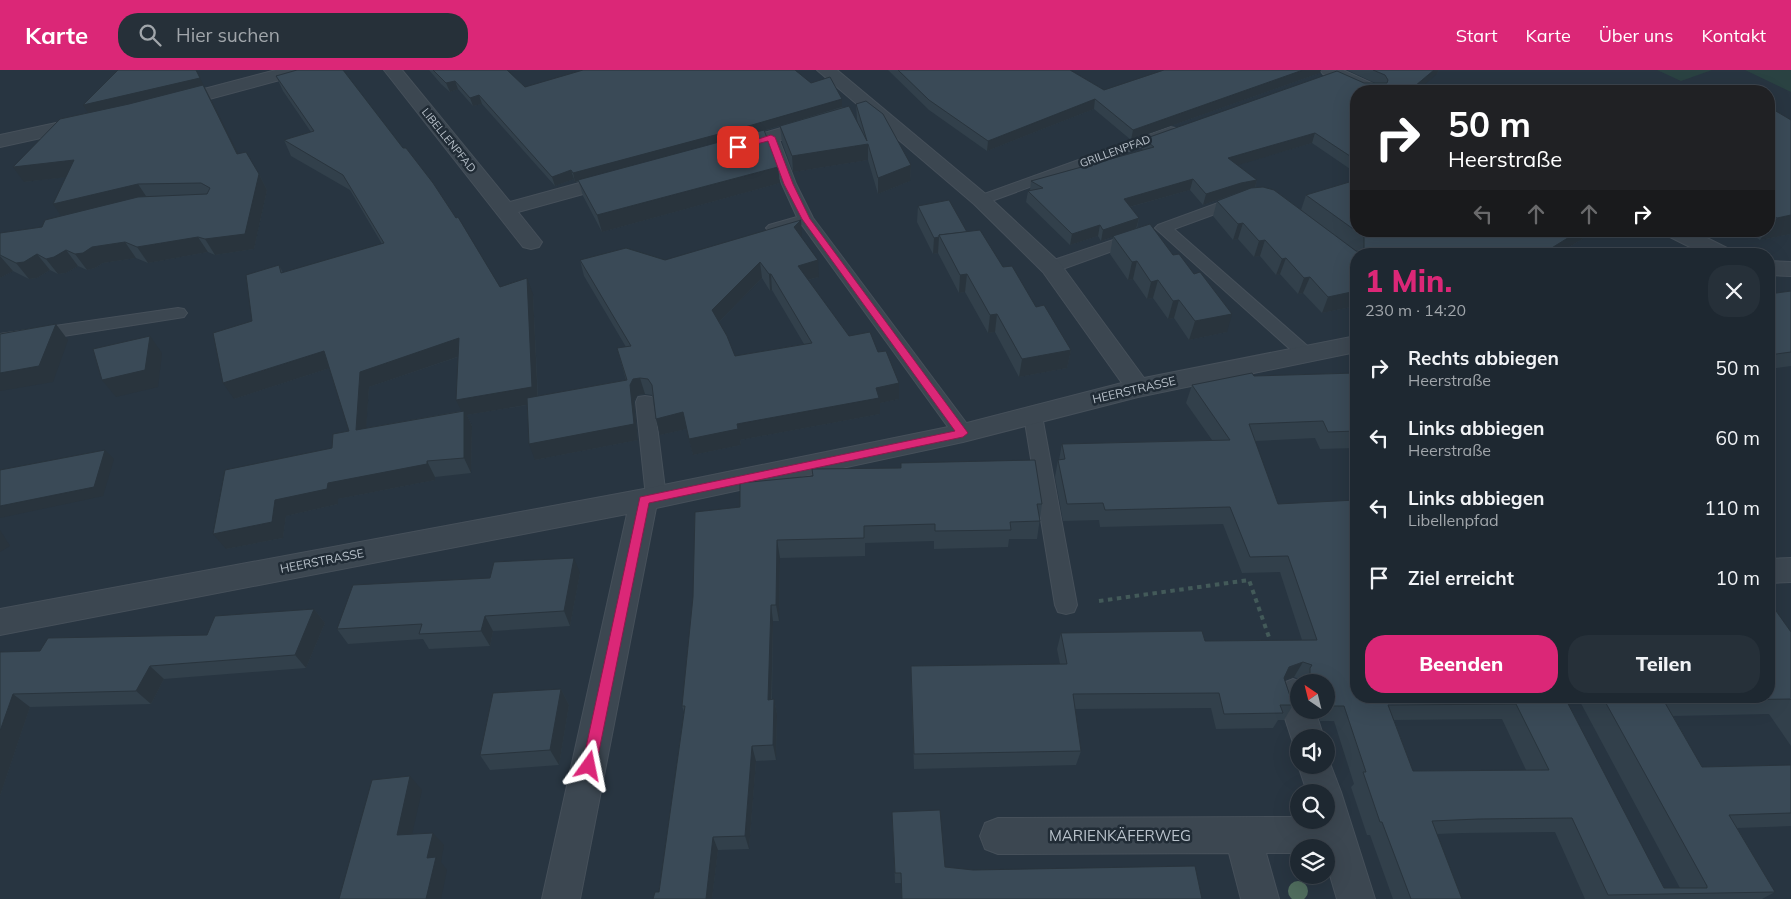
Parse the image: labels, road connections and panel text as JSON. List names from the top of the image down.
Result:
{
  "streets": {
    "street": ["LIBELLENPFAD", "HEERSTRASSE", "MARIENKÄFERWEG"],
    "lane": ["GRILLENPFAD"]
  },
  "north": "top left",
  "page": {
    "header": "Karte",
    "search": "Hier suchen",
    "nav": [
      "Start",
      "Karte",
      "Über uns",
      "Kontakt"
    ],
    "turn": ["50 m", "Heerstraße"],
    "heading": ["1 Min.", "230 m · 14:20"],
    "list": [
      {
        "name": "Rechts abbiegen",
        "note": "Heerstraße",
        "value": "50 m"
      },
      {
        "name": "Links abbiegen",
        "note": "Heerstraße",
        "value": "60 m"
      },
      {
        "name": "Links abbiegen",
        "note": "Libellenpfad",
        "value": "110 m"
      },
      {
        "name": "Ziel erreicht",
        "value": "10 m"
      }
    ],
    "buttons": ["Beenden", "Teilen"]
  }
}
